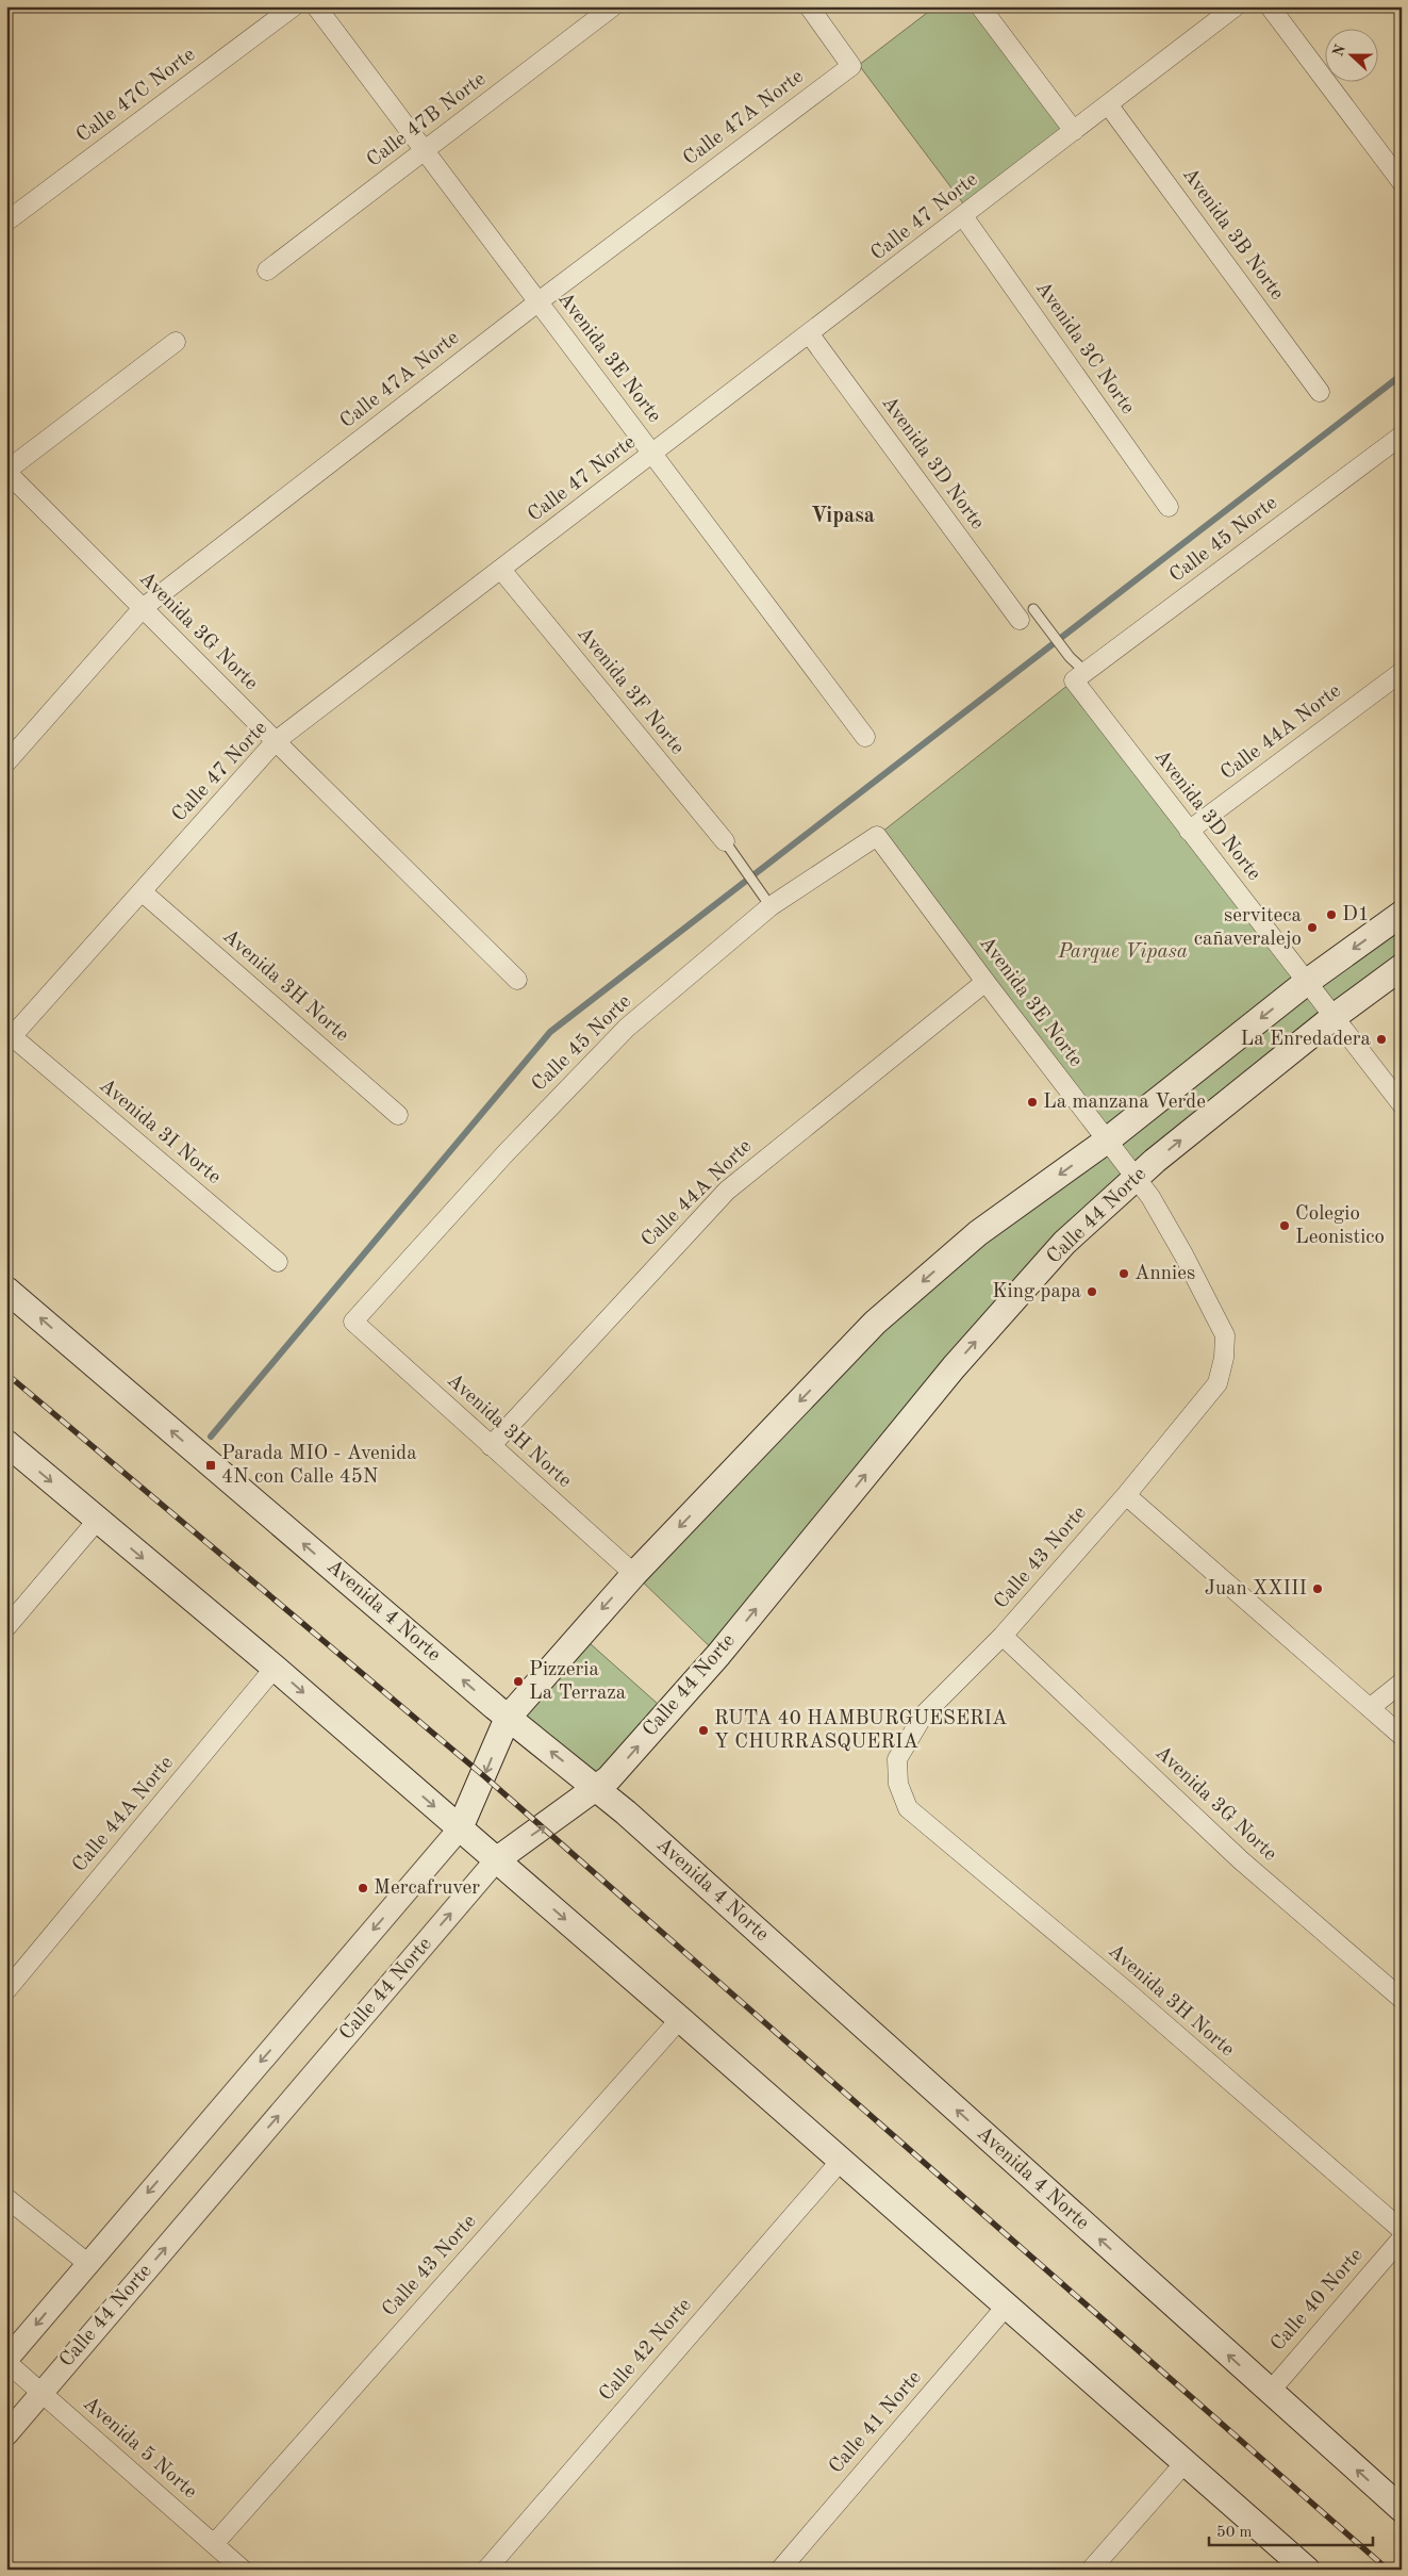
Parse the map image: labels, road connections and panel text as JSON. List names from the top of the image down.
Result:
{
  "streets": {
    "main road": ["Calle 44 Norte", "Avenida 4 Norte"],
    "street": [
      "Calle 47C Norte",
      "Calle 47A Norte",
      "Calle 47B Norte",
      "Calle 47 Norte",
      "Avenida 3B Norte",
      "Avenida 3C Norte",
      "Avenida 3E Norte",
      "Avenida 3D Norte",
      "Calle 45 Norte",
      "Avenida 3G Norte",
      "Avenida 3F Norte",
      "Calle 44A Norte",
      "Avenida 3H Norte",
      "Avenida 3I Norte",
      "Calle 43 Norte",
      "Calle 40 Norte",
      "Calle 42 Norte",
      "Calle 41 Norte",
      "Avenida 5 Norte"
    ]
  },
  "crossings": [
    ["Calle 47A Norte", "Avenida 3E Norte"],
    ["Calle 47A Norte", "Avenida 3G Norte"],
    ["Calle 47B Norte", "Avenida 3E Norte"],
    ["Calle 47 Norte", "Avenida 3B Norte"],
    ["Calle 47 Norte", "Avenida 3C Norte"],
    ["Calle 47 Norte", "Avenida 3E Norte"],
    ["Calle 47 Norte", "Avenida 3D Norte"],
    ["Calle 47 Norte", "Avenida 3G Norte"],
    ["Calle 47 Norte", "Avenida 3F Norte"],
    ["Calle 47 Norte", "Avenida 3H Norte"],
    ["Calle 47 Norte", "Avenida 3I Norte"],
    ["Avenida 3E Norte", "Calle 45 Norte"],
    ["Avenida 3E Norte", "Calle 44A Norte"],
    ["Avenida 3E Norte", "Calle 44 Norte"],
    ["Avenida 3E Norte", "Calle 43 Norte"],
    ["Avenida 3D Norte", "Calle 45 Norte"],
    ["Avenida 3D Norte", "Calle 44A Norte"],
    ["Avenida 3D Norte", "Calle 44 Norte"],
    ["Calle 45 Norte", "Avenida 3H Norte"],
    ["Avenida 3G Norte", "Calle 43 Norte"],
    ["Calle 44A Norte", "Avenida 3H Norte"],
    ["Avenida 3H Norte", "Calle 43 Norte"],
    ["Calle 44 Norte", "Avenida 4 Norte"],
    ["Calle 44 Norte", "Avenida 5 Norte"],
    ["Calle 43 Norte", "Avenida 5 Norte"],
    ["Avenida 4 Norte", "Calle 40 Norte"]
  ],
  "districts": ["Vipasa"],
  "parks": ["Parque Vipasa"],
  "places": {
    "other": [
      "D1",
      "serviteca cañaveralejo",
      "La Enredadera",
      "La manzana Verde",
      "Colegio Leonistico",
      "Annies",
      "King papa",
      "Juan XXIII",
      "Pizzeria La Terraza",
      "RUTA 40 HAMBURGUESERIA Y CHURRASQUERIA",
      "Mercafruver"
    ],
    "transit": ["Parada MIO - Avenida 4N con Calle 45N"]
  },
  "scale_bar": "50 m",
  "north": "left"
}
